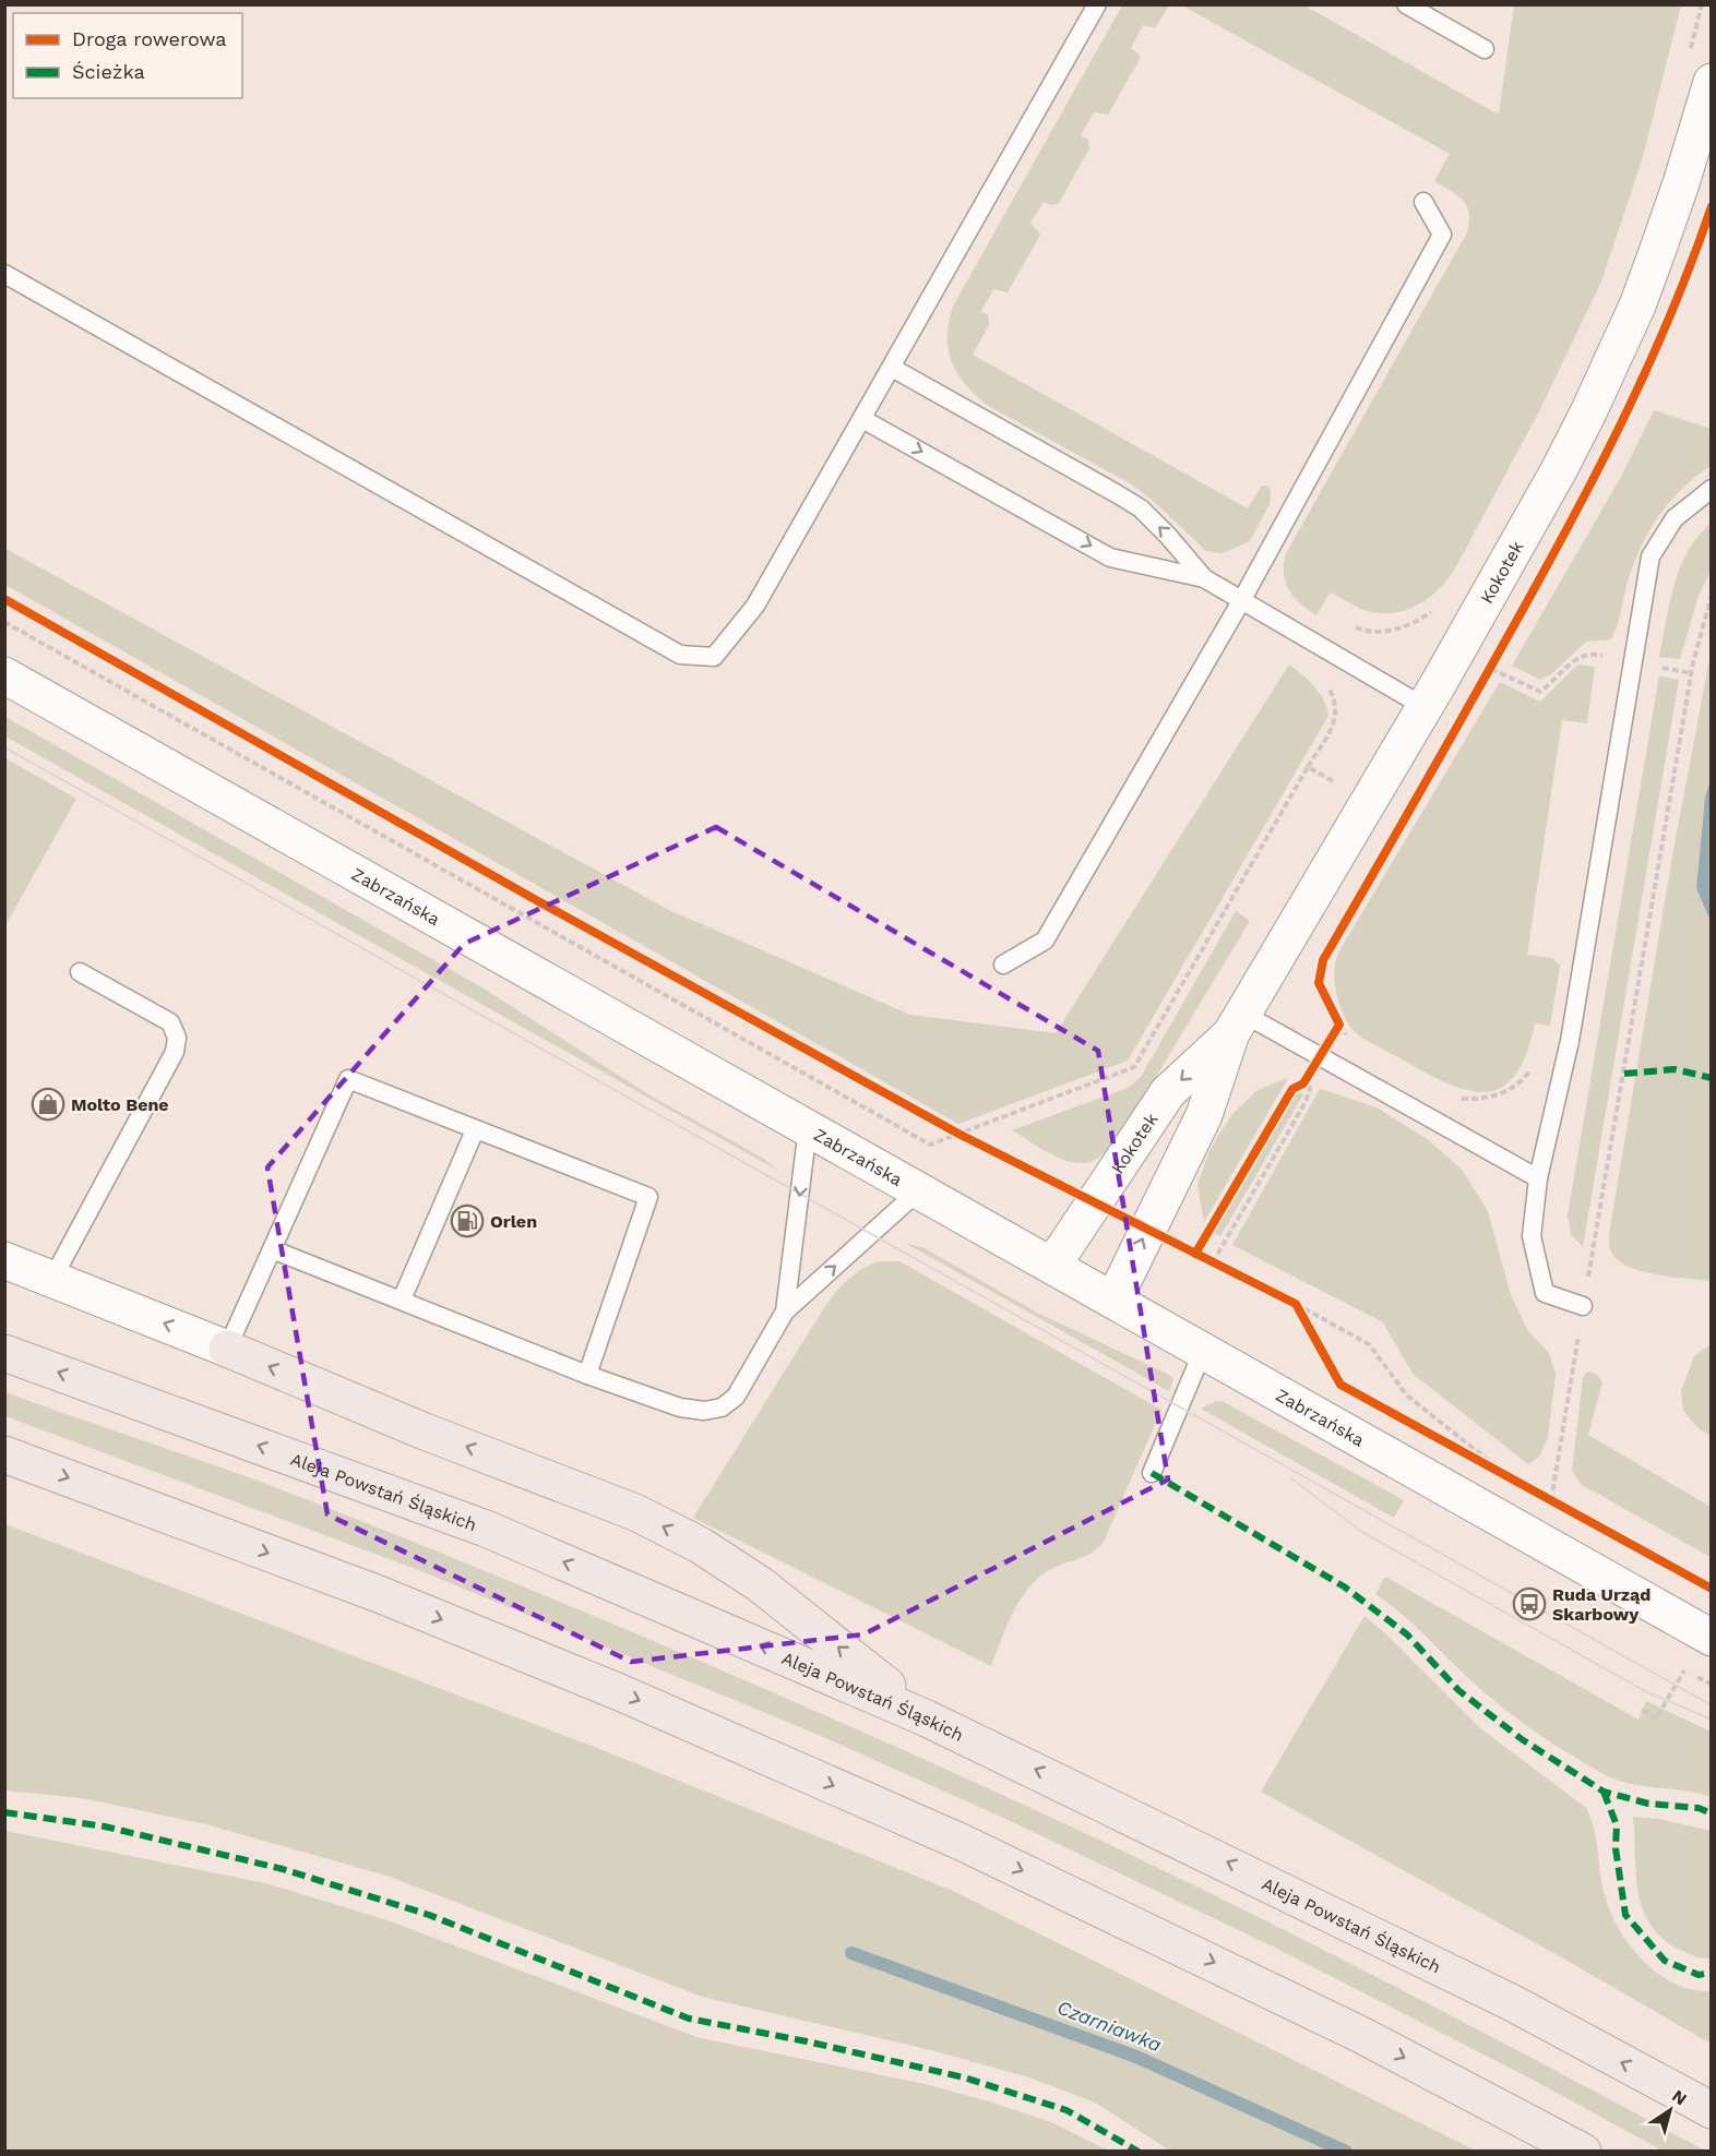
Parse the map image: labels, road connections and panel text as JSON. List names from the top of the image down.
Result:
{
  "streets": {
    "main road": ["Kokotek", "Zabrzańska", "Aleja Powstań Śląskich"]
  },
  "crossings": [
    ["Kokotek", "Zabrzańska"]
  ],
  "water": ["Czarniawka"],
  "places": {
    "shop": ["Molto Bene"],
    "fuel station": ["Orlen"],
    "bus stop": ["Ruda Urząd Skarbowy"]
  },
  "legend": ["Droga rowerowa", "Ścieżka"],
  "north": "top right"
}
